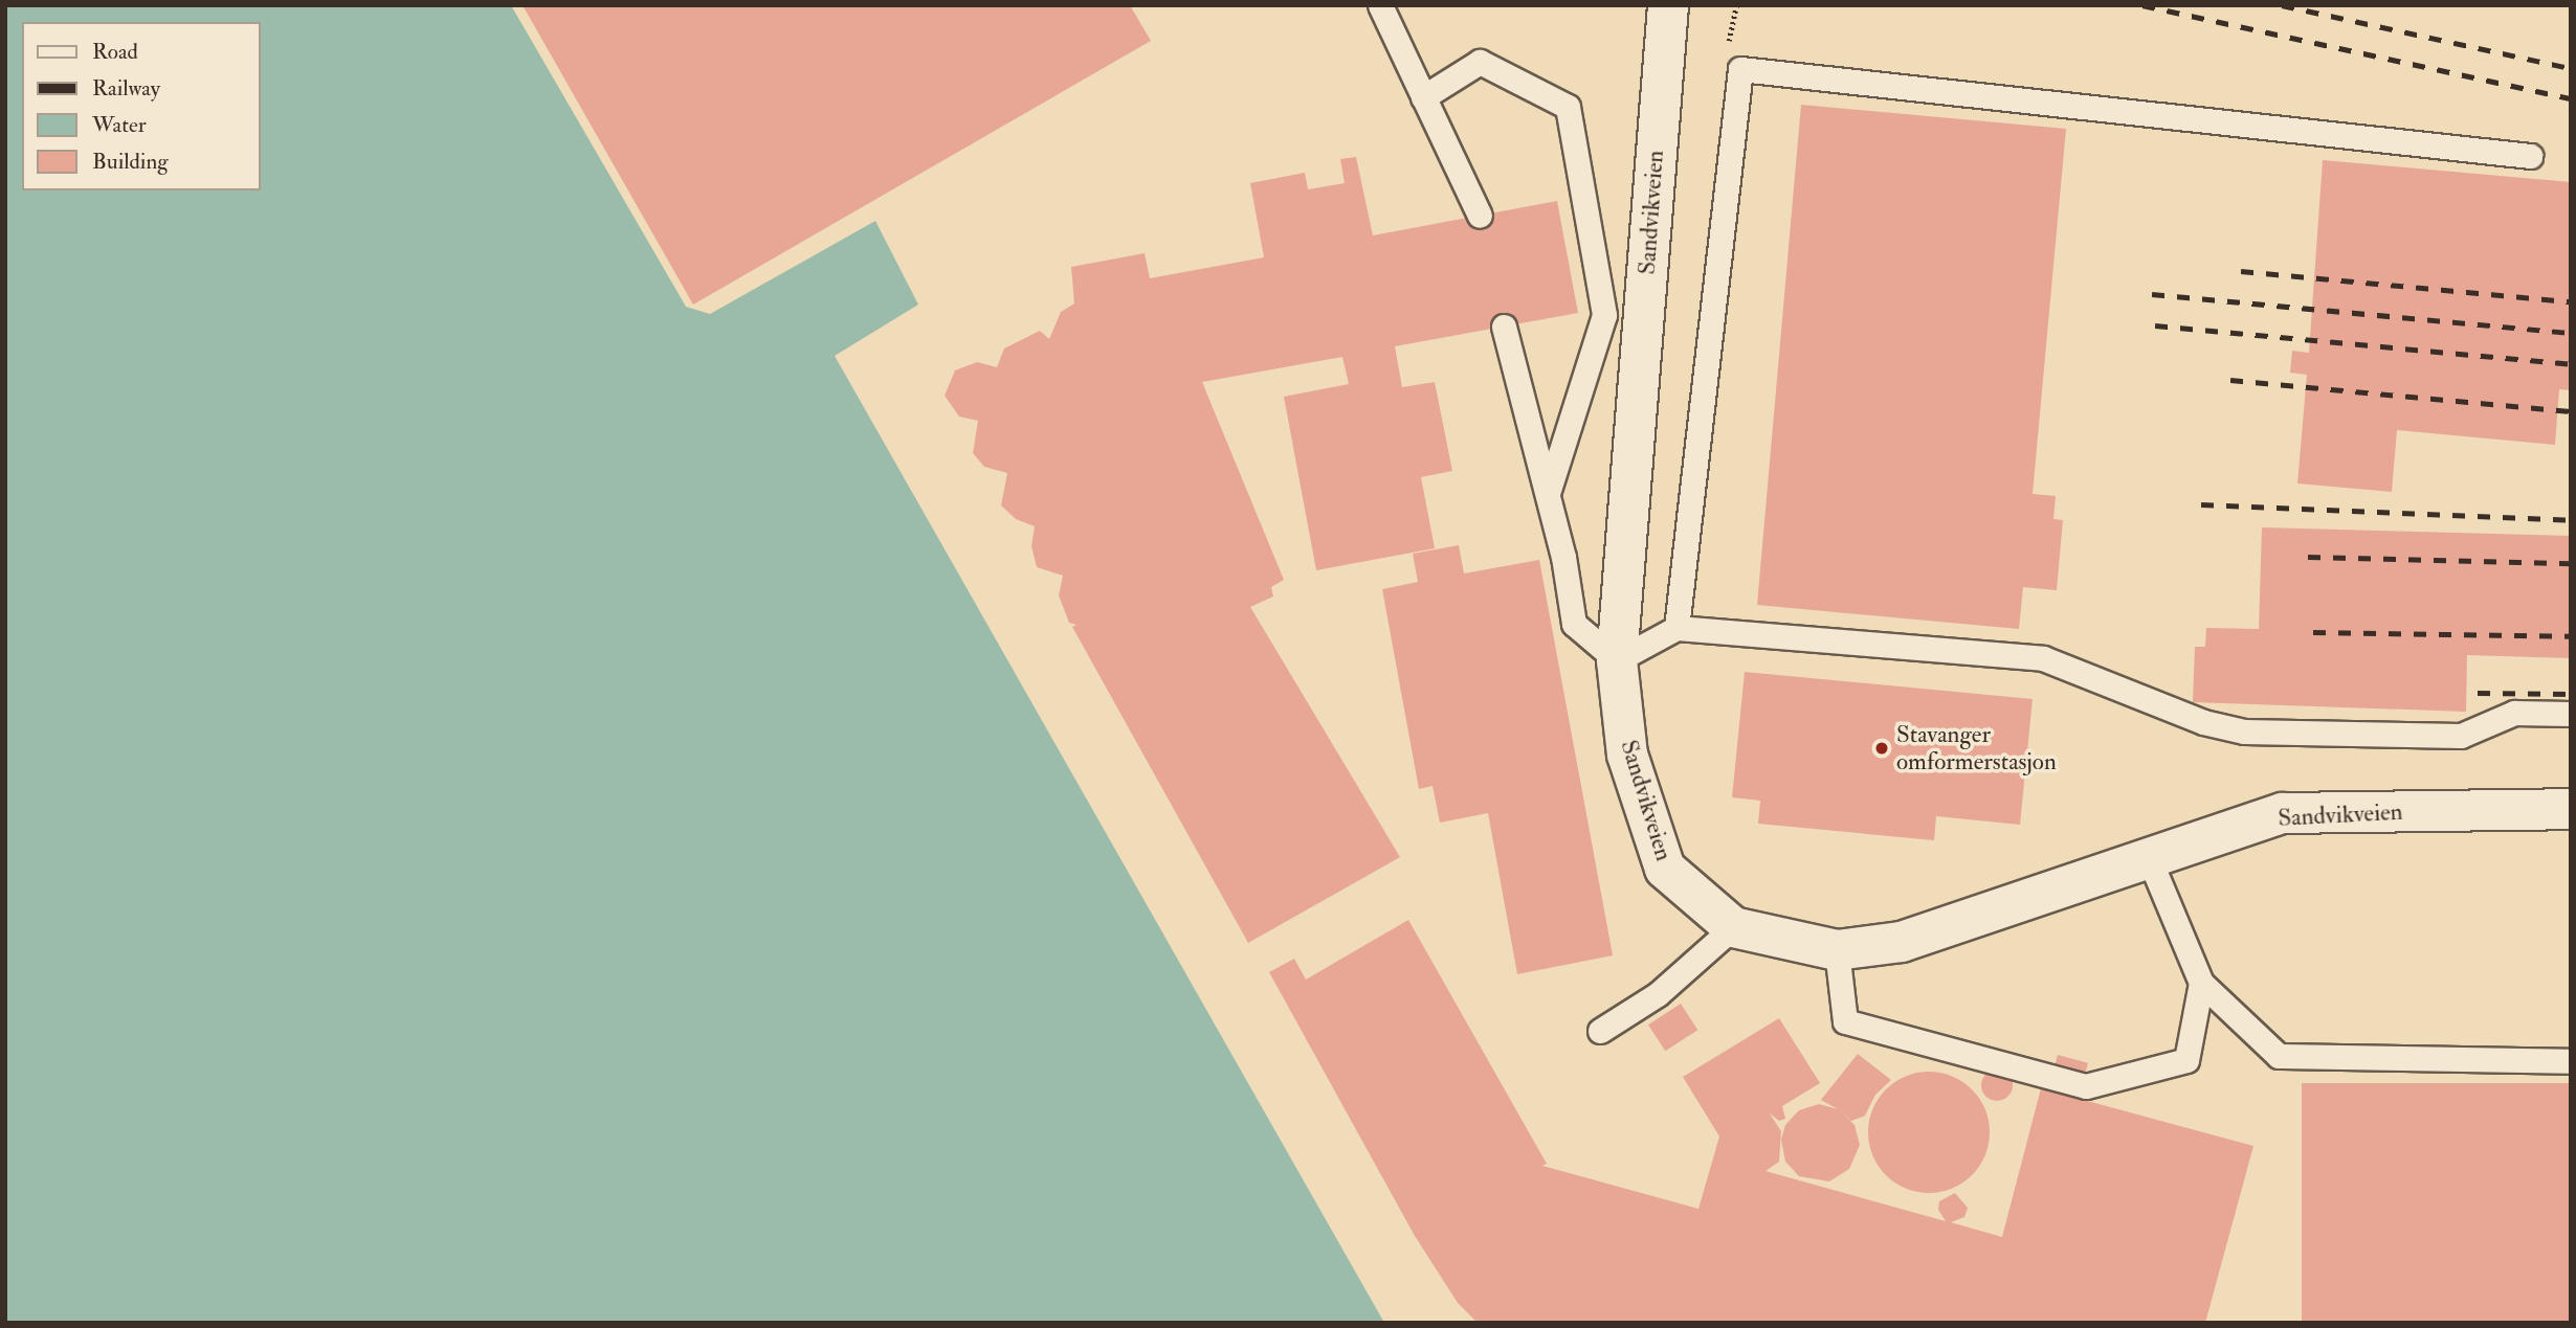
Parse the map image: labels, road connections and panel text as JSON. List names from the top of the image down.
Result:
{
  "streets": {
    "street": ["Sandvikveien"]
  },
  "places": ["Stavanger omformerstasjon"],
  "legend": [
    "Road",
    "Railway",
    "Water",
    "Building"
  ]
}
